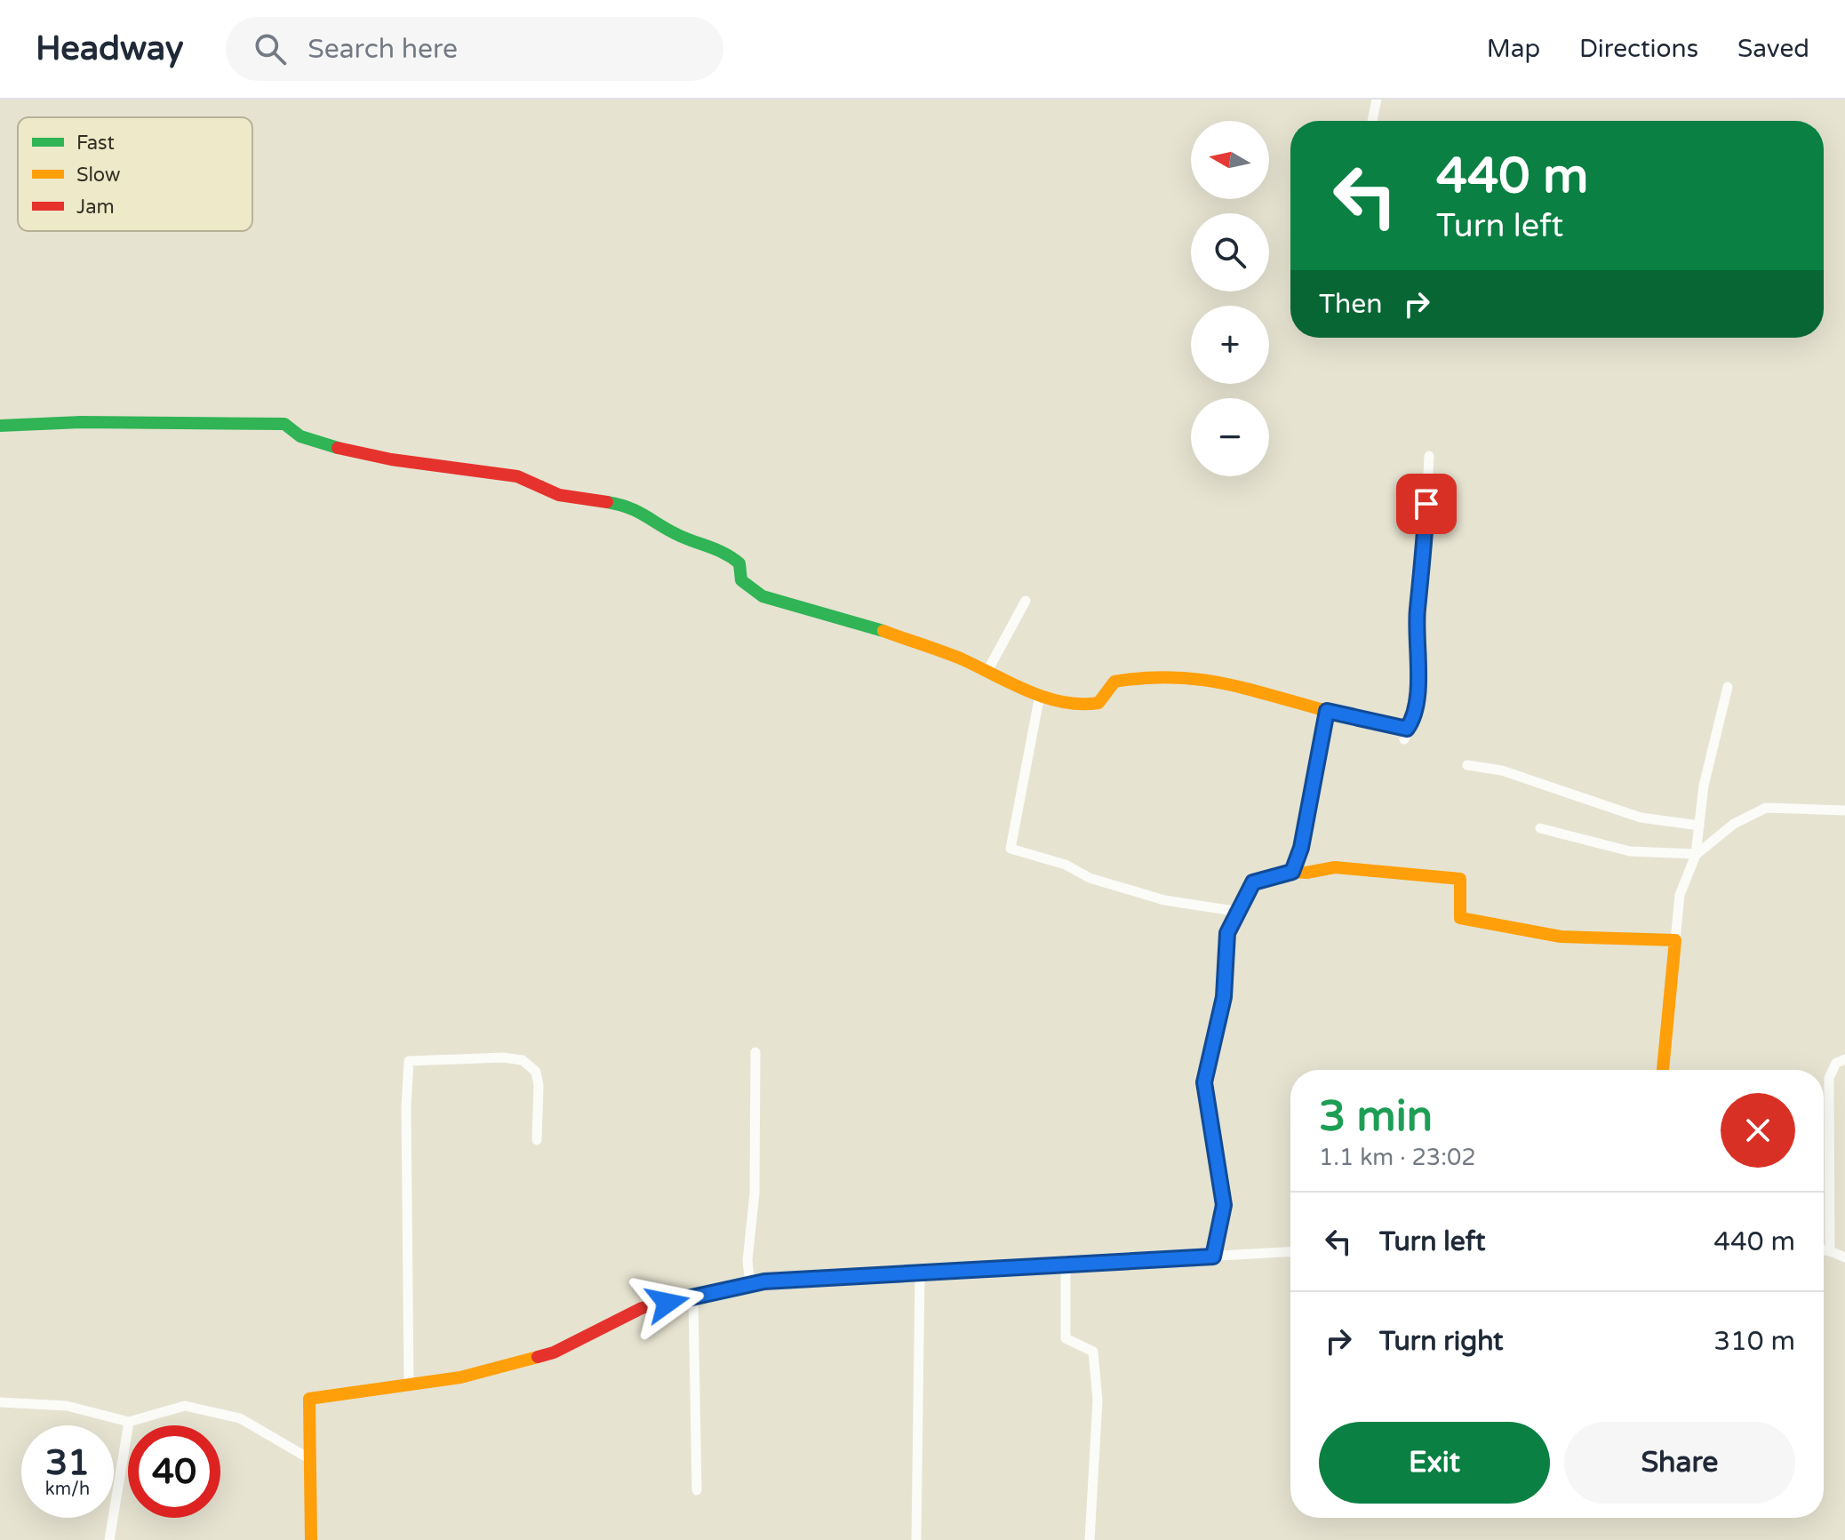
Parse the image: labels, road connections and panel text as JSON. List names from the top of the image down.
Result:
{
  "legend": ["Fast", "Slow", "Jam"],
  "north": "left",
  "page": {
    "header": "Headway",
    "search": "Search here",
    "nav": ["Map", "Directions", "Saved"],
    "map_buttons": ["+", "−"],
    "turn": ["440 m", "Turn left"],
    "then": "Then",
    "heading": ["3 min", "1.1 km · 23:02"],
    "list": [
      {
        "name": "Turn left",
        "value": "440 m"
      },
      {
        "name": "Turn right",
        "value": "310 m"
      }
    ],
    "buttons": ["Exit", "Share"],
    "speed": "31 km/h",
    "limit": "40"
  }
}
